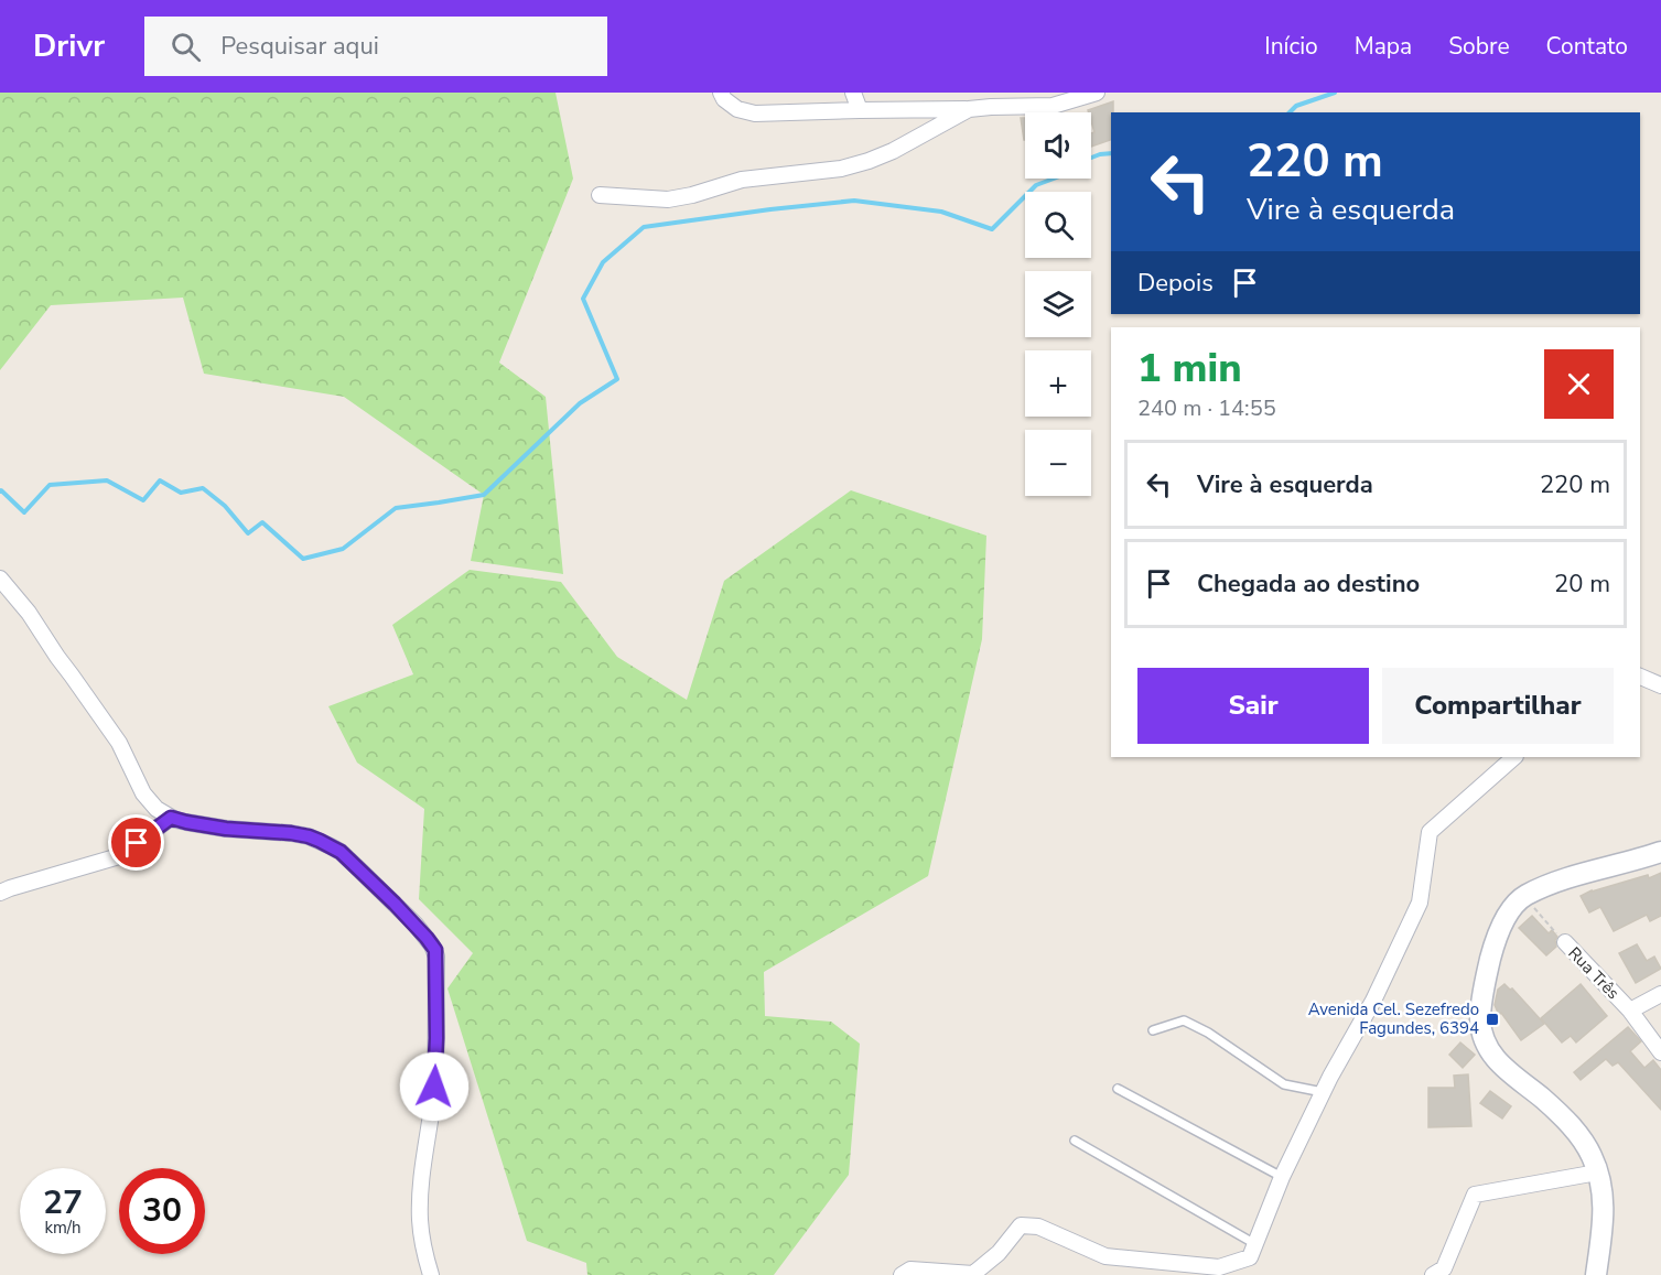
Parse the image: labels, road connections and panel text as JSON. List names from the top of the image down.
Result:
{
  "streets": {
    "street": ["Rua Três"]
  },
  "places": {
    "transit": ["Avenida Cel. Sezefredo Fagundes, 6394"]
  },
  "page": {
    "header": "Drivr",
    "search": "Pesquisar aqui",
    "nav": [
      "Início",
      "Mapa",
      "Sobre",
      "Contato"
    ],
    "map_buttons": ["+", "−"],
    "turn": ["220 m", "Vire à esquerda"],
    "then": "Depois",
    "heading": ["1 min", "240 m · 14:55"],
    "list": [
      {
        "name": "Vire à esquerda",
        "value": "220 m"
      },
      {
        "name": "Chegada ao destino",
        "value": "20 m"
      }
    ],
    "buttons": ["Sair", "Compartilhar"],
    "speed": "27 km/h",
    "limit": "30"
  }
}
